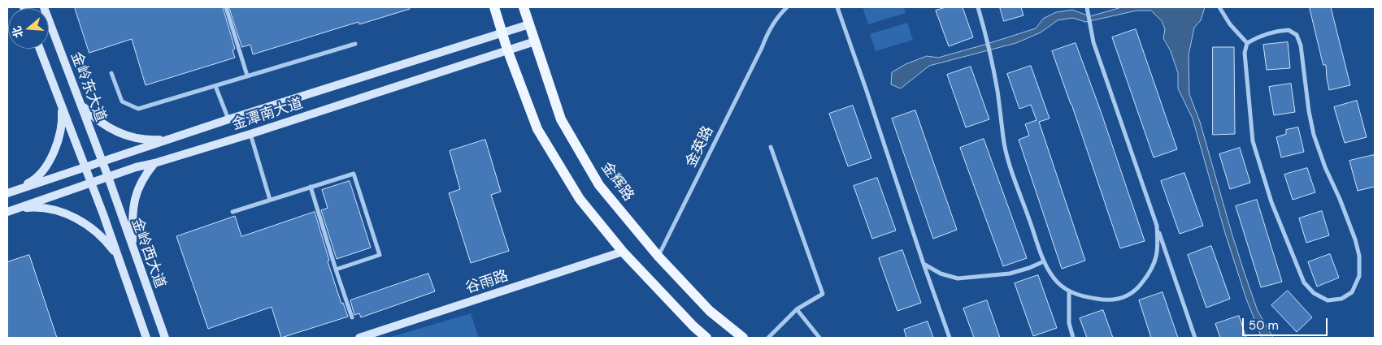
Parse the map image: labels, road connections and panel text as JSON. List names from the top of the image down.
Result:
{
  "streets": {
    "main road": [
      "金岭东大道",
      "金潭南大道",
      "金辉路",
      "金岭西大道",
      "谷雨路"
    ],
    "street": ["金英路"]
  },
  "crossings": [
    ["金岭东大道", "金潭南大道"],
    ["金岭东大道", "金岭西大道"],
    ["金潭南大道", "金辉路"],
    ["金潭南大道", "金岭西大道"],
    ["金英路", "金辉路"]
  ],
  "scale_bar": "50 m",
  "north": "left"
}
